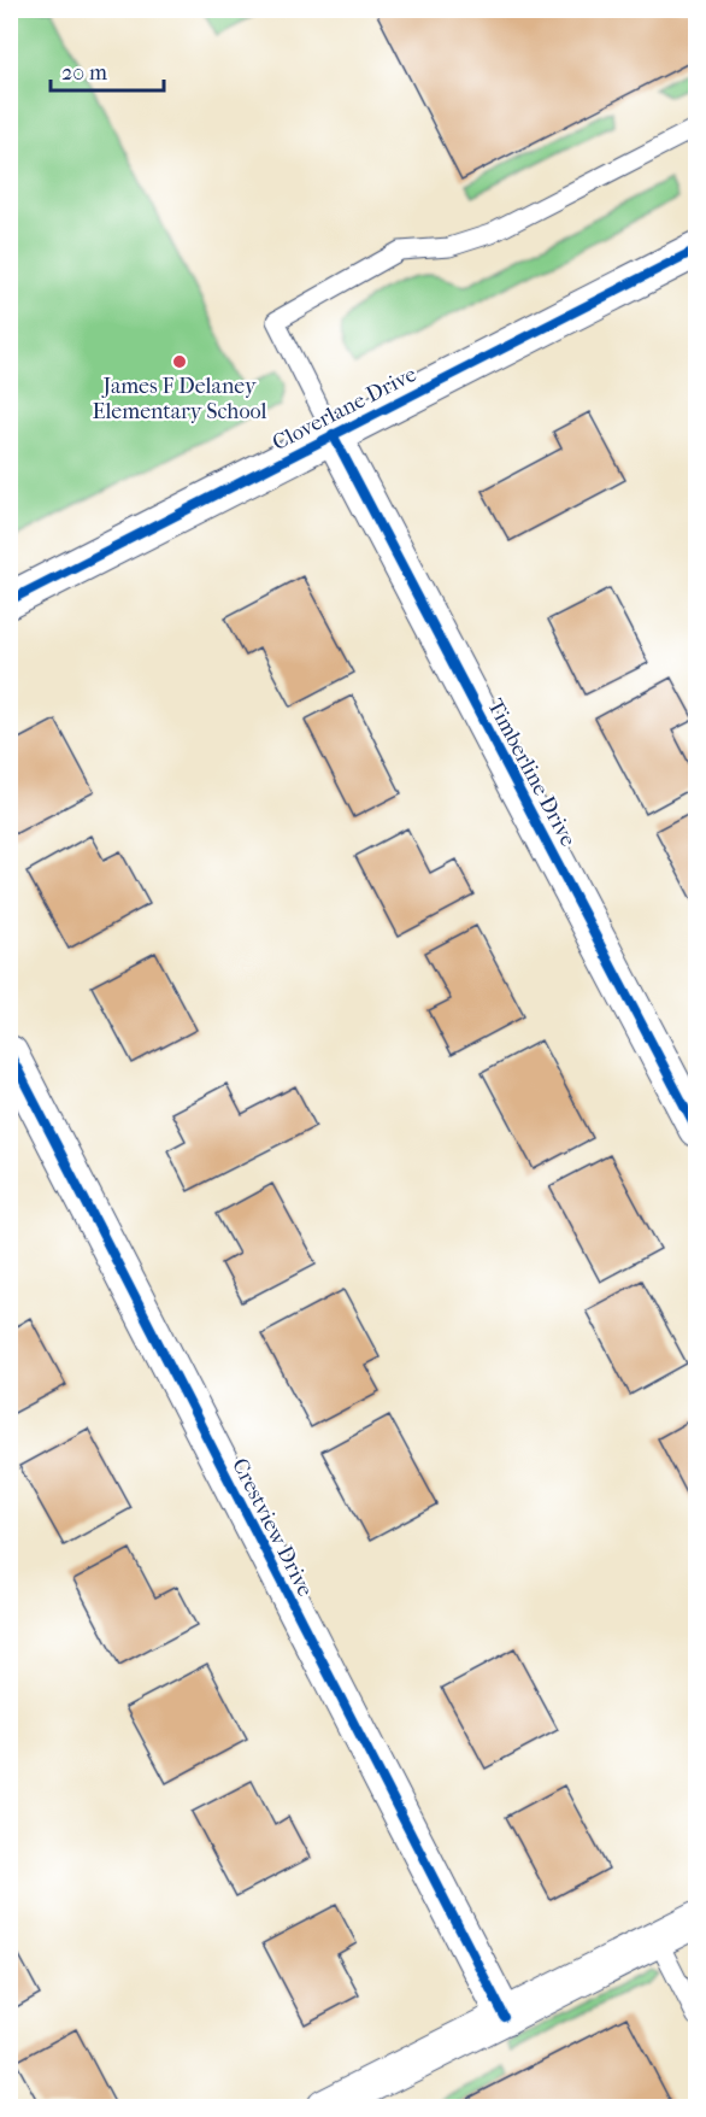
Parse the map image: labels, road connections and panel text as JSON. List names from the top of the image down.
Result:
{
  "streets": {
    "street": ["Cloverlane Drive", "Timberline Drive", "Crestview Drive"]
  },
  "crossings": [
    ["Cloverlane Drive", "Timberline Drive"]
  ],
  "places": ["James F Delaney Elementary School"],
  "scale_bar": "20 m"
}
